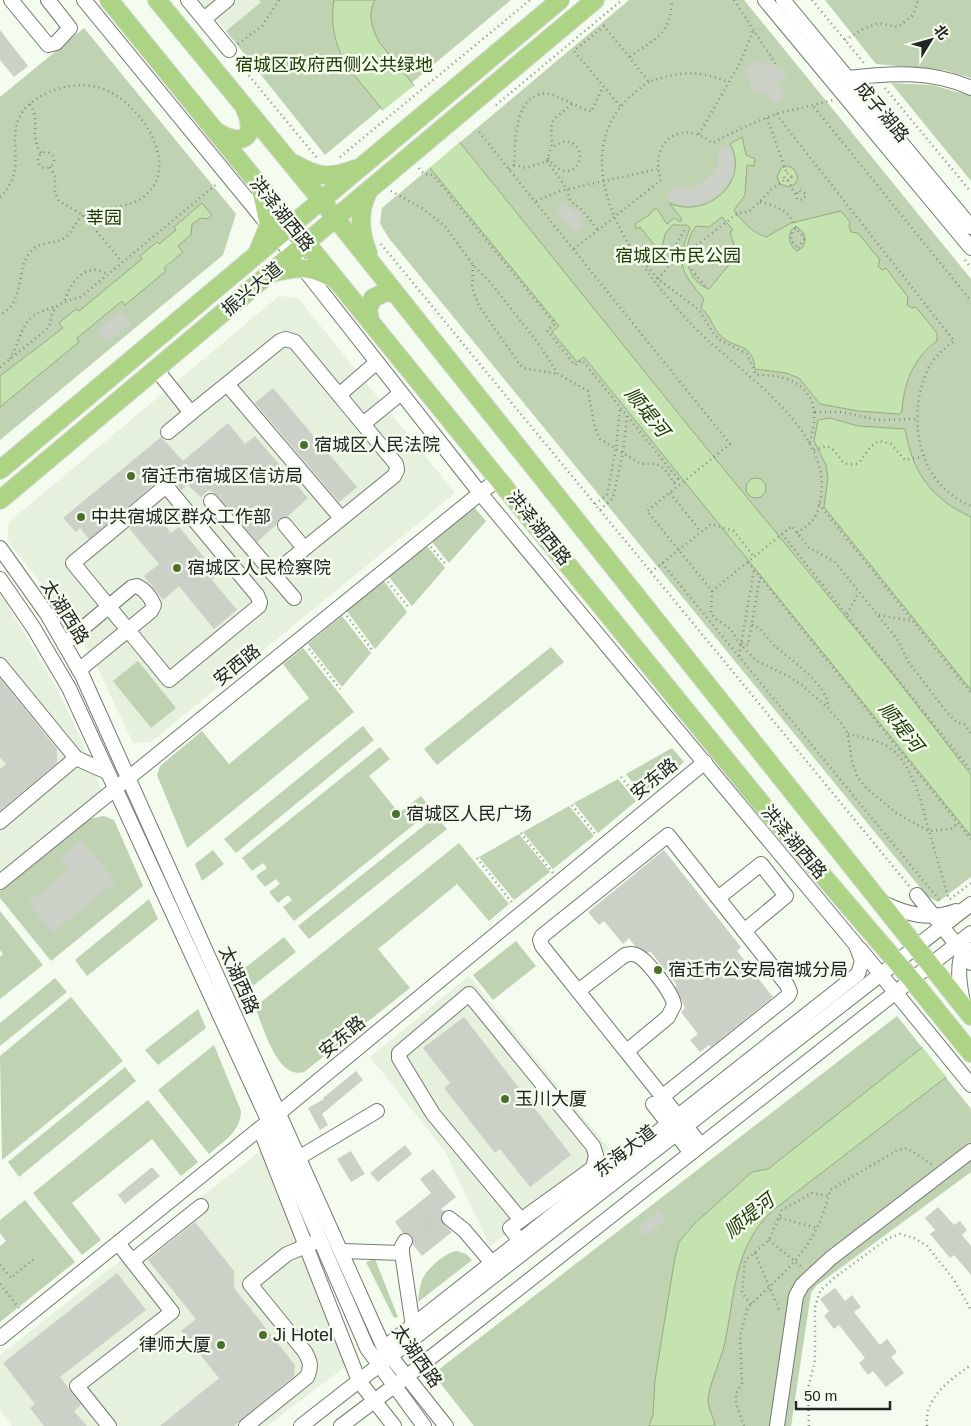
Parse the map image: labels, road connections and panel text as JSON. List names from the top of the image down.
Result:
{
  "streets": {
    "main road": ["洪泽湖西路", "振兴大道"],
    "street": [
      "成子湖路",
      "太湖西路",
      "安西路",
      "安东路",
      "东海大道"
    ]
  },
  "crossings": [
    ["洪泽湖西路", "振兴大道"],
    ["洪泽湖西路", "安西路"],
    ["洪泽湖西路", "东海大道"],
    ["太湖西路", "安西路"],
    ["太湖西路", "安东路"],
    ["太湖西路", "东海大道"]
  ],
  "water": ["顺堤河"],
  "parks": ["宿城区政府西侧公共绿地", "莘园", "宿城区市民公园"],
  "places": [
    "宿城区人民法院",
    "宿迁市宿城区信访局",
    "中共宿城区群众工作部",
    "宿城区人民检察院",
    "宿城区人民广场",
    "宿迁市公安局宿城分局",
    "玉川大厦",
    "Ji Hotel",
    "律师大厦"
  ],
  "scale_bar": "50 m",
  "north": "top right"
}
